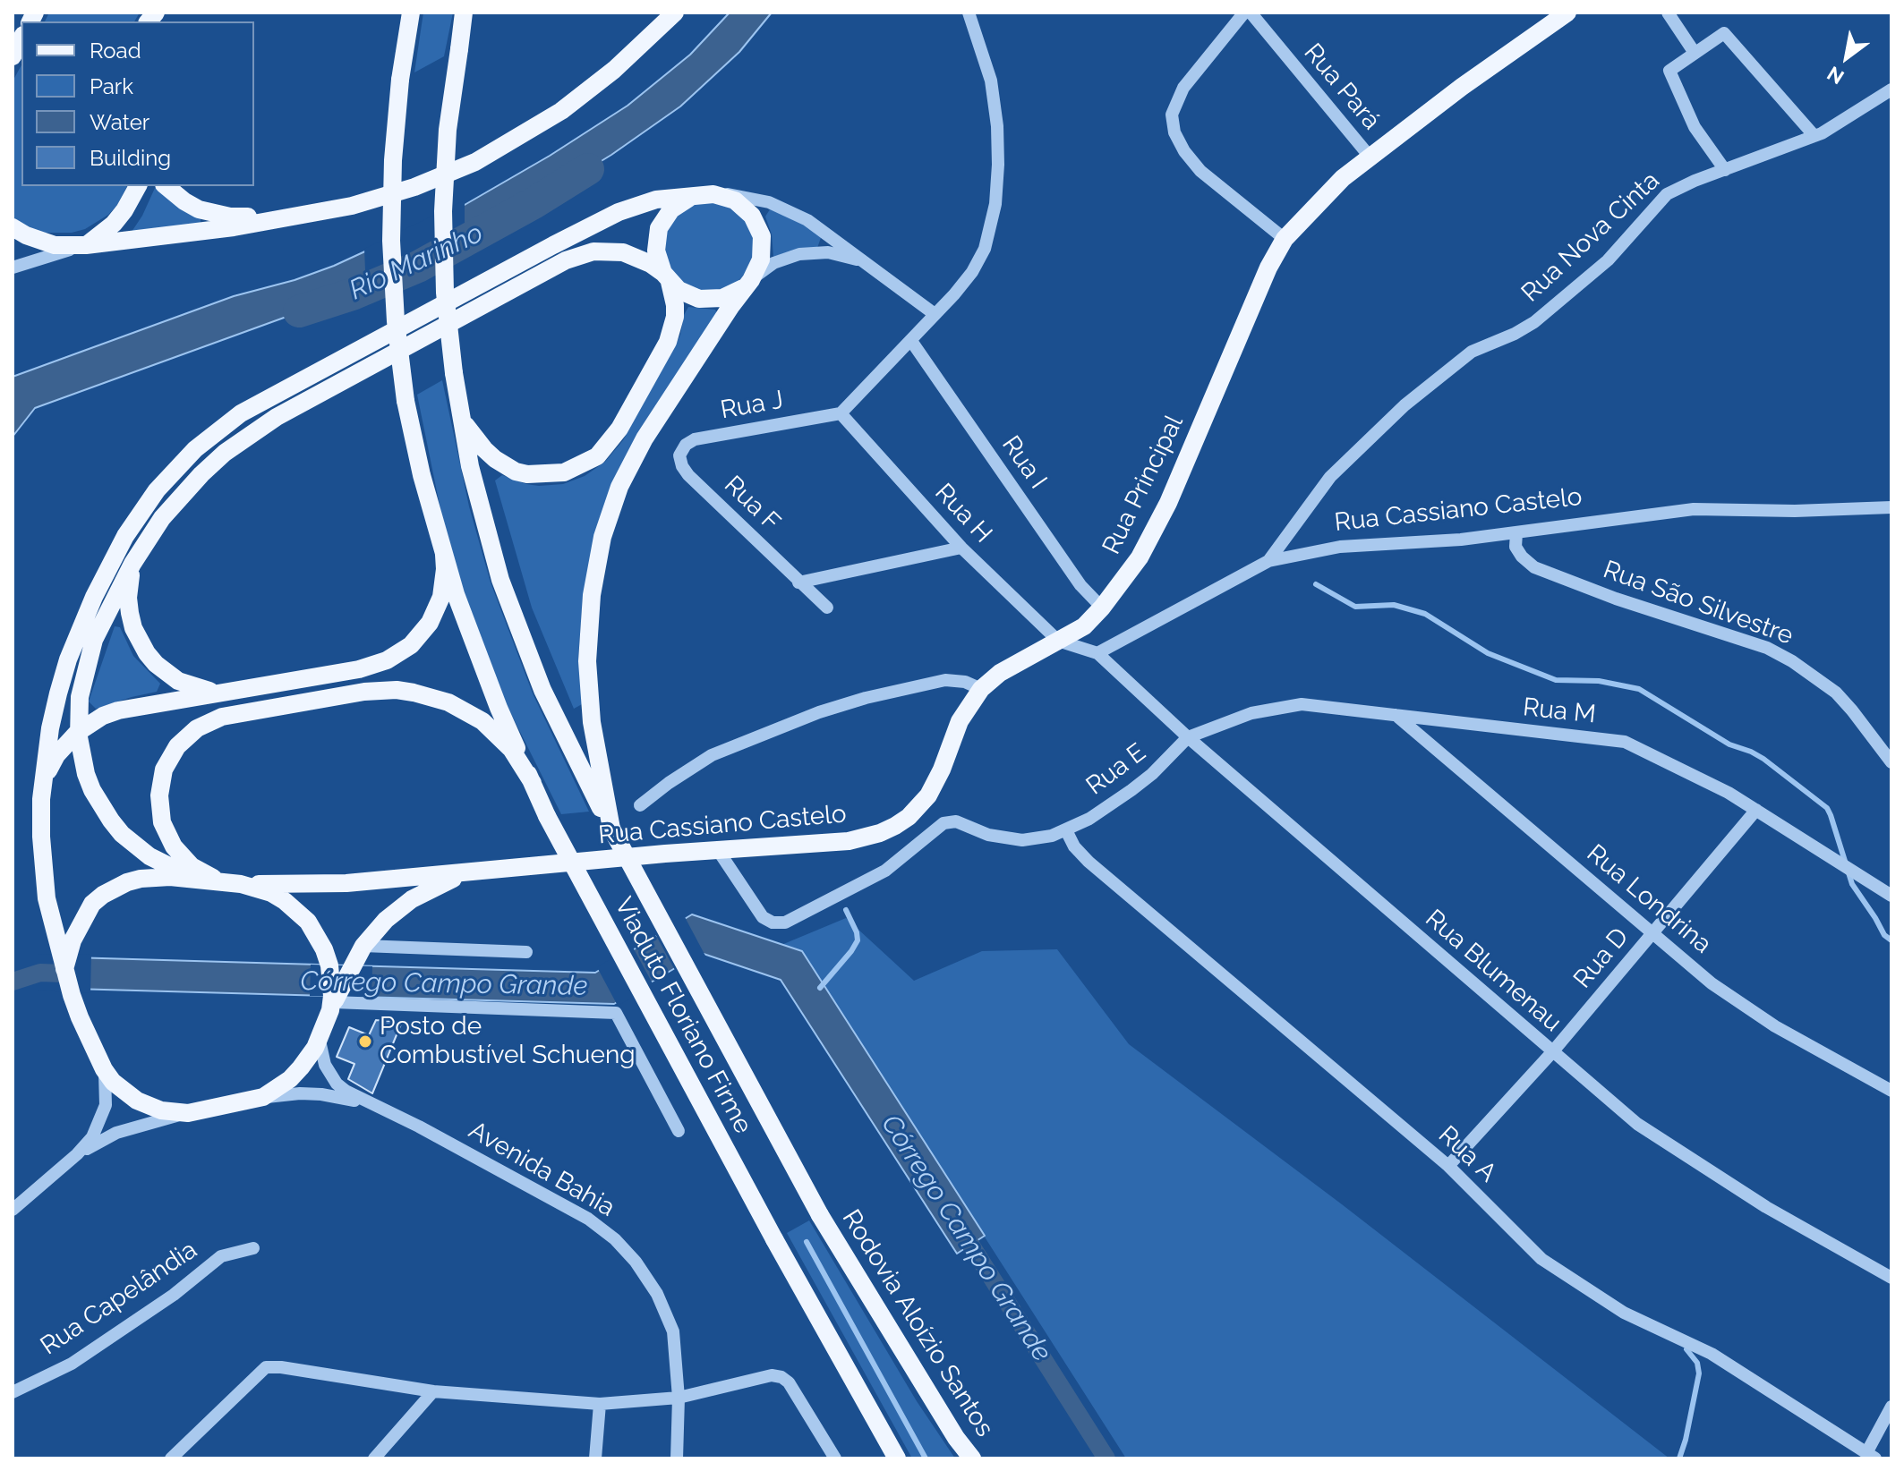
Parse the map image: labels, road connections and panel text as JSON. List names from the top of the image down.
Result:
{
  "streets": {
    "main road": [
      "Rua Principal",
      "Rua Cassiano Castelo",
      "Viaduto Floriano Firme",
      "Rodovia Aloízio Santos"
    ],
    "street": [
      "Rua Pará",
      "Rua Nova Cinta",
      "Rua J",
      "Rua I",
      "Rua F",
      "Rua H",
      "Rua São Silvestre",
      "Rua M",
      "Rua E",
      "Rua Londrina",
      "Rua D",
      "Rua Blumenau",
      "Rua A",
      "Avenida Bahia",
      "Rua Capelândia"
    ]
  },
  "crossings": [
    ["Rua Pará", "Rua Principal"],
    ["Rua Nova Cinta", "Rua Cassiano Castelo"],
    ["Rua J", "Rua F"],
    ["Rua J", "Rua H"],
    ["Rua I", "Rua Principal"],
    ["Rua Principal", "Rua Cassiano Castelo"],
    ["Rua Principal", "Rua H"],
    ["Rua Cassiano Castelo", "Rua São Silvestre"],
    ["Rua Cassiano Castelo", "Rua E"],
    ["Rua Cassiano Castelo", "Rua Blumenau"],
    ["Rua Cassiano Castelo", "Avenida Bahia"],
    ["Rua M", "Rua E"],
    ["Rua M", "Rua Londrina"],
    ["Rua M", "Rua D"],
    ["Rua M", "Rua Blumenau"],
    ["Rua E", "Rua Blumenau"],
    ["Rua E", "Rua A"],
    ["Rua Londrina", "Rua D"],
    ["Rua D", "Rua Blumenau"],
    ["Rua D", "Rua A"],
    ["Viaduto Floriano Firme", "Rodovia Aloízio Santos"]
  ],
  "water": ["Rio Marinho", "Córrego Campo Grande"],
  "places": ["Posto de Combustível Schueng"],
  "legend": [
    "Road",
    "Park",
    "Water",
    "Building"
  ],
  "north": "bottom left"
}
